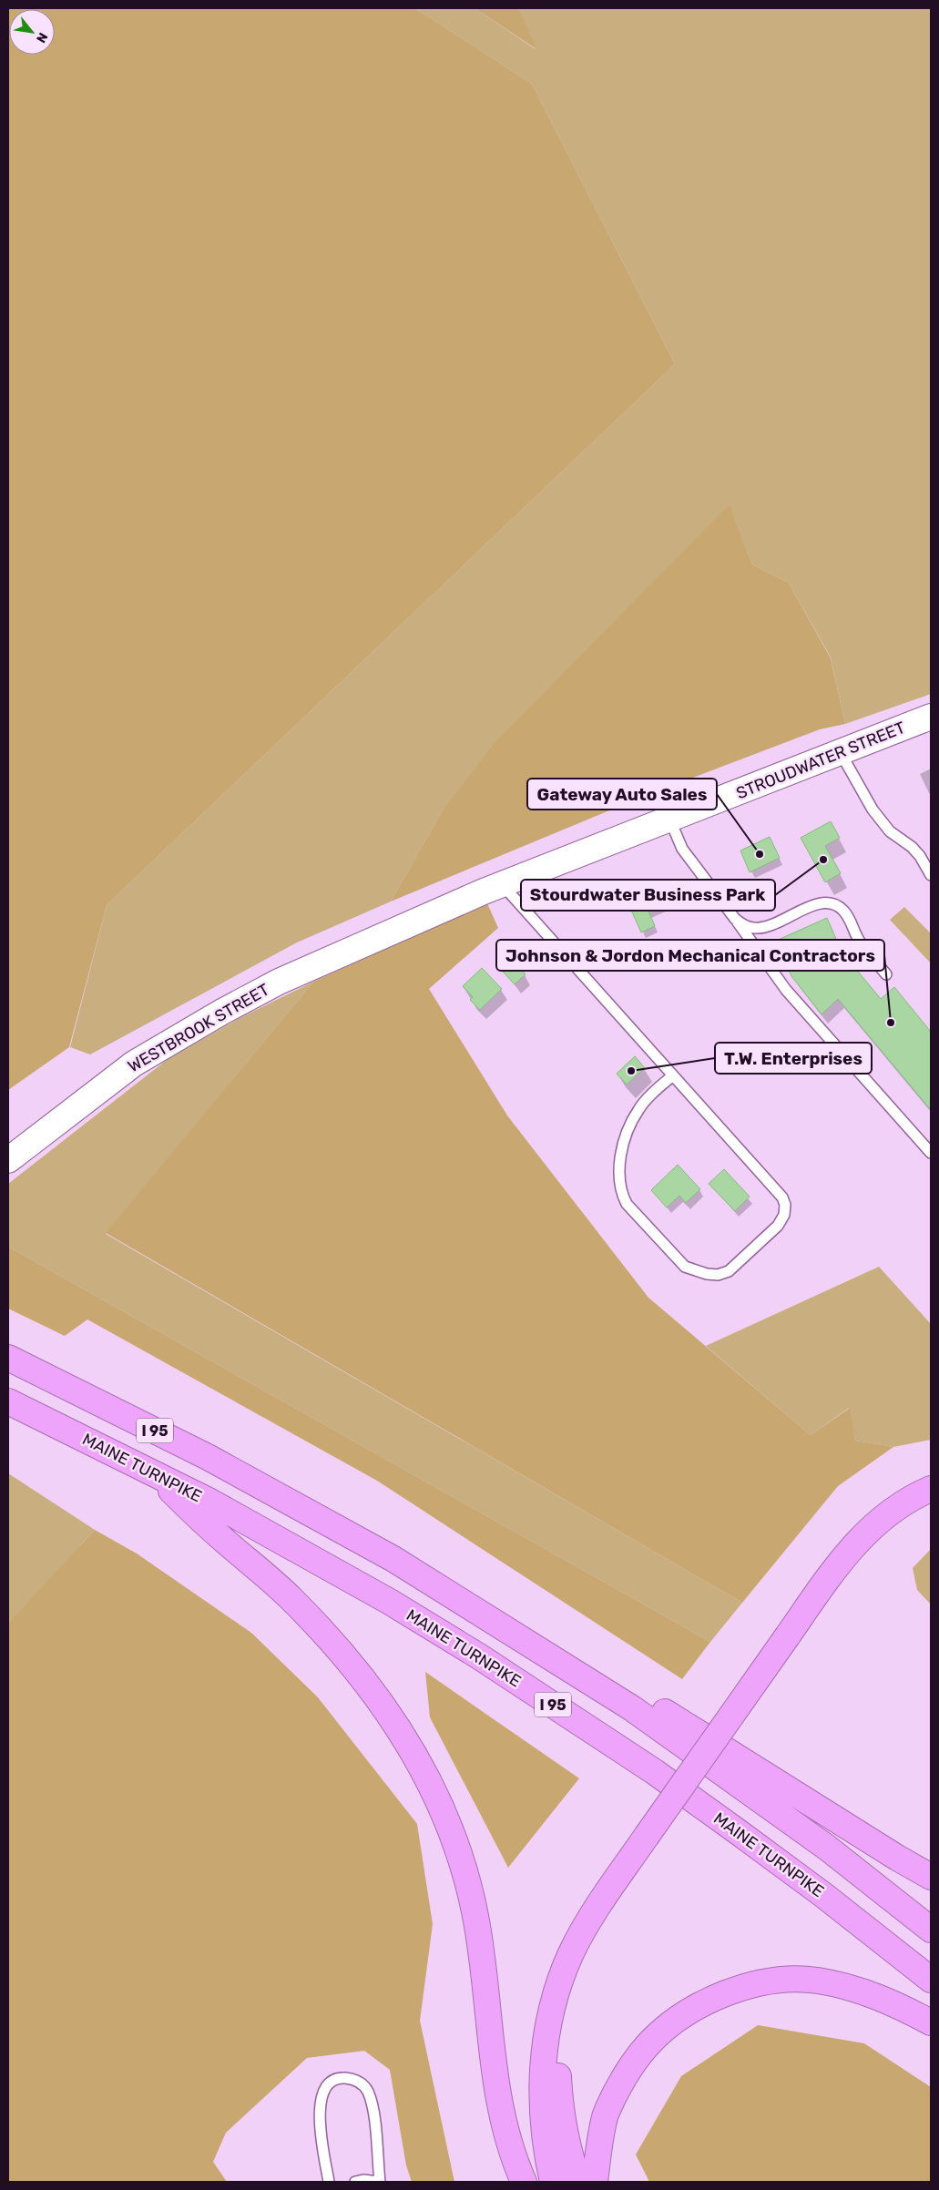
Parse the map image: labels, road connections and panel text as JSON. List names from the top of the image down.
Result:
{
  "streets": {
    "highway": ["I 95", "MAINE TURNPIKE"],
    "main road": ["STROUDWATER STREET", "WESTBROOK STREET"]
  },
  "crossings": [
    ["STROUDWATER STREET", "WESTBROOK STREET"]
  ],
  "places": [
    "Gateway Auto Sales",
    "Stourdwater Business Park",
    "Johnson & Jordon Mechanical Contractors",
    "T.W. Enterprises"
  ],
  "north": "bottom right"
}
